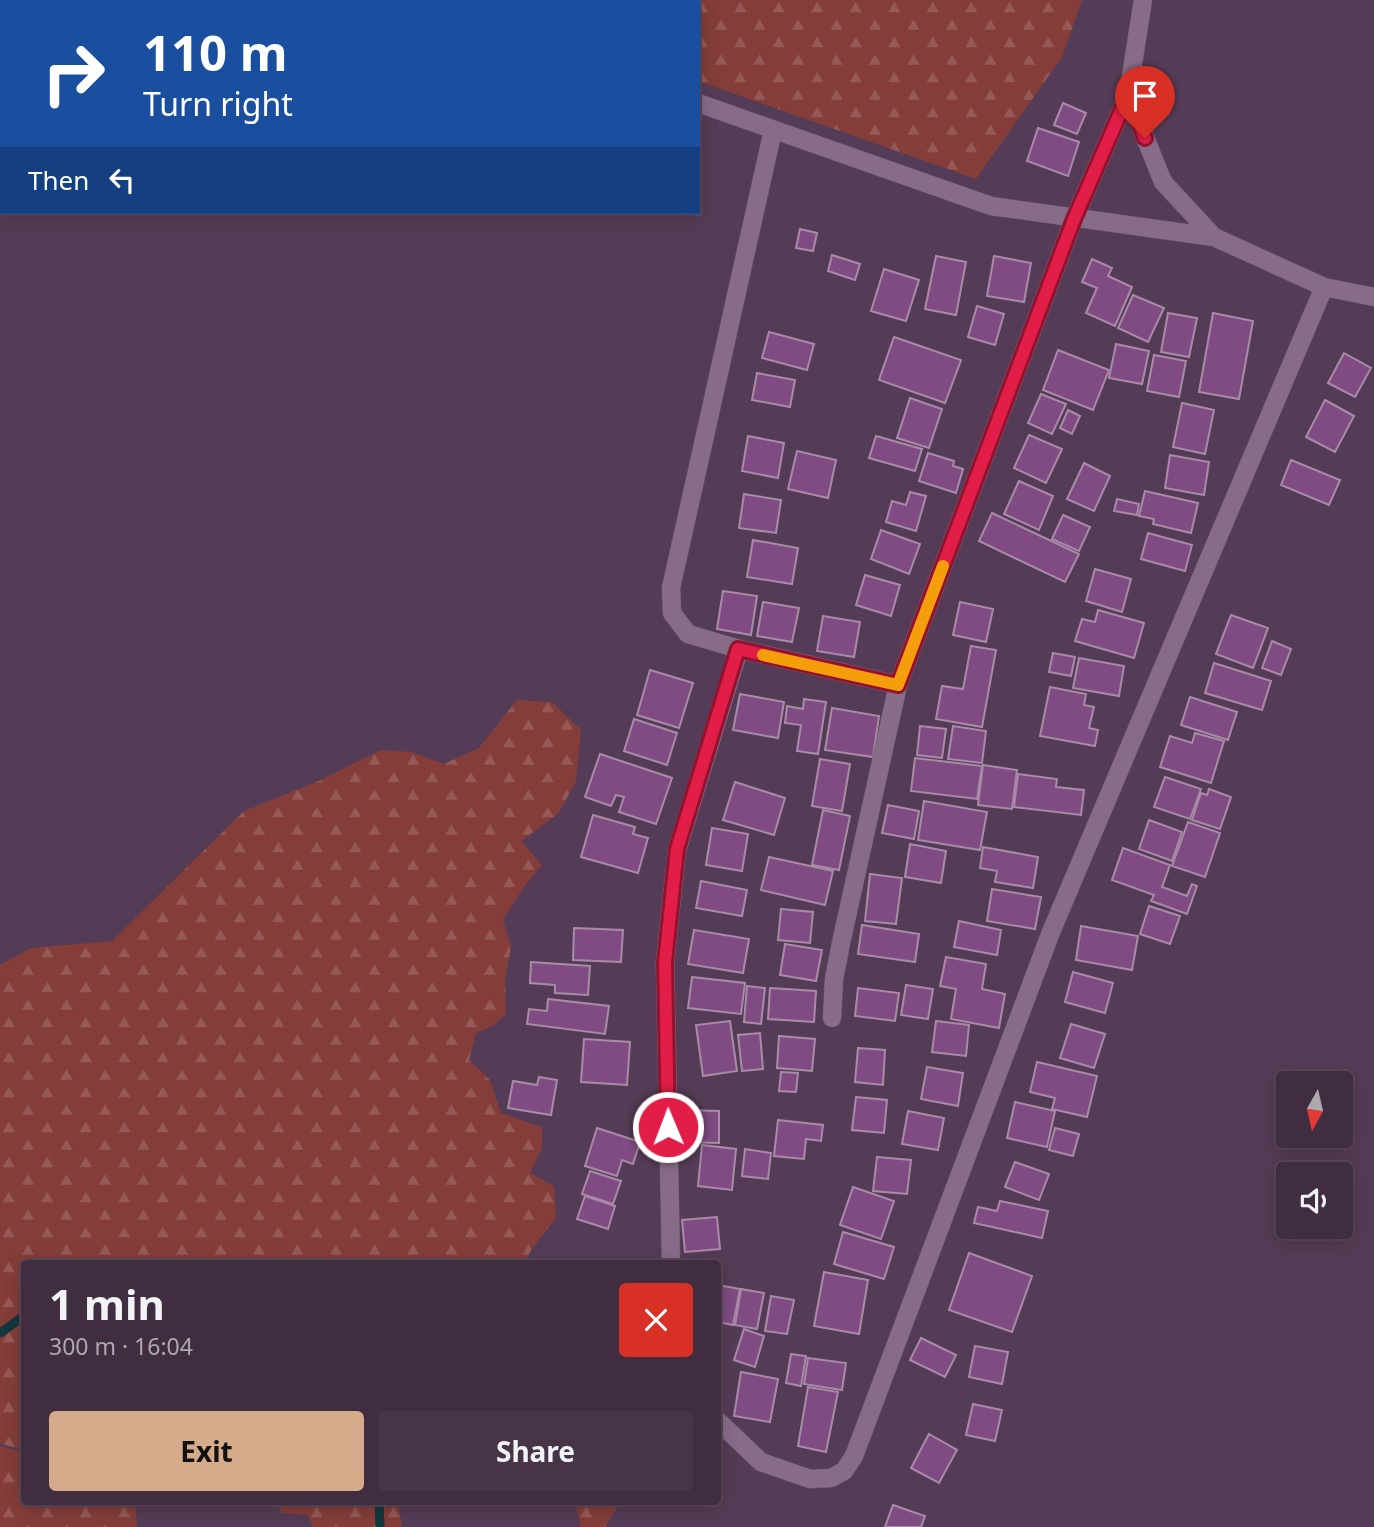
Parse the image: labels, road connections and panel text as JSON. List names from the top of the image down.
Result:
{
  "north": "bottom",
  "page": {
    "turn": ["110 m", "Turn right"],
    "then": "Then",
    "heading": ["1 min", "300 m · 16:04"],
    "buttons": ["Exit", "Share"]
  }
}
